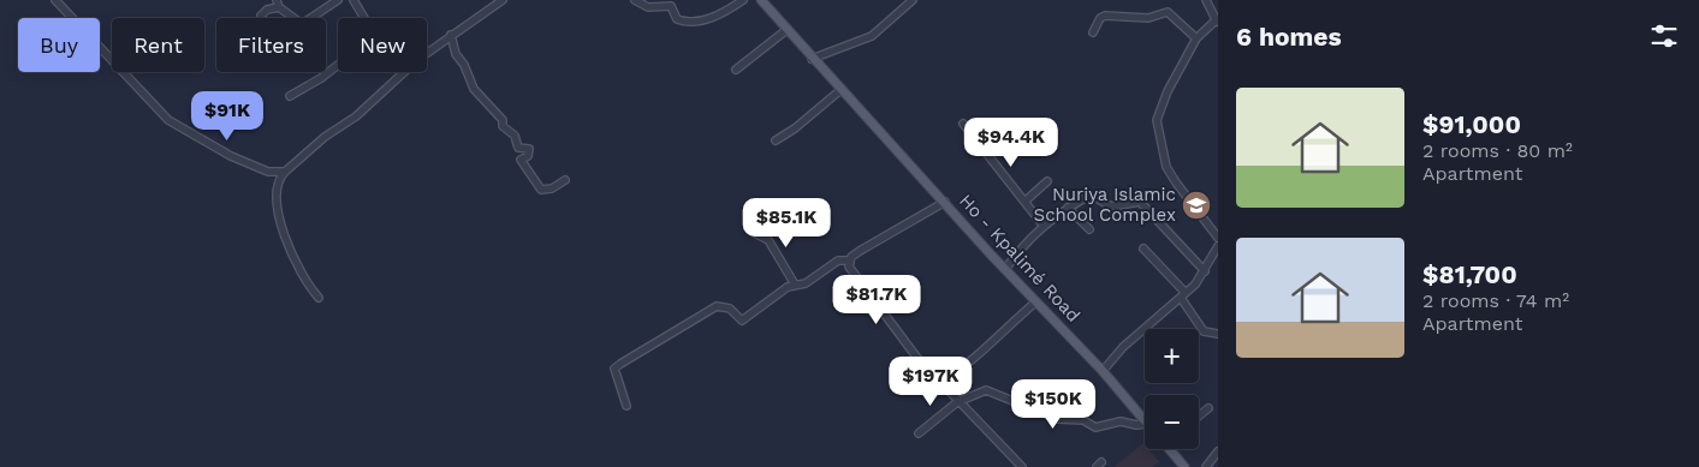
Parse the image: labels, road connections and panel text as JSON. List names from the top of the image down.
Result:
{
  "streets": {
    "main road": ["Ho - Kpalimé Road"]
  },
  "places": {
    "school or university": ["Nuriya Islamic School Complex"]
  },
  "page": {
    "heading": "6 homes",
    "chip": [
      "Buy",
      "Rent",
      "Filters",
      "New"
    ],
    "list": [
      {
        "name": "$91,000",
        "note": "2 rooms · 80 m² · Apartment"
      },
      {
        "name": "$81,700",
        "note": "2 rooms · 74 m² · Apartment"
      }
    ],
    "price": [
      "$91K",
      "$94.4K",
      "$85.1K",
      "$81.7K",
      "$197K",
      "$150K"
    ],
    "map_buttons": ["+", "−"]
  }
}
